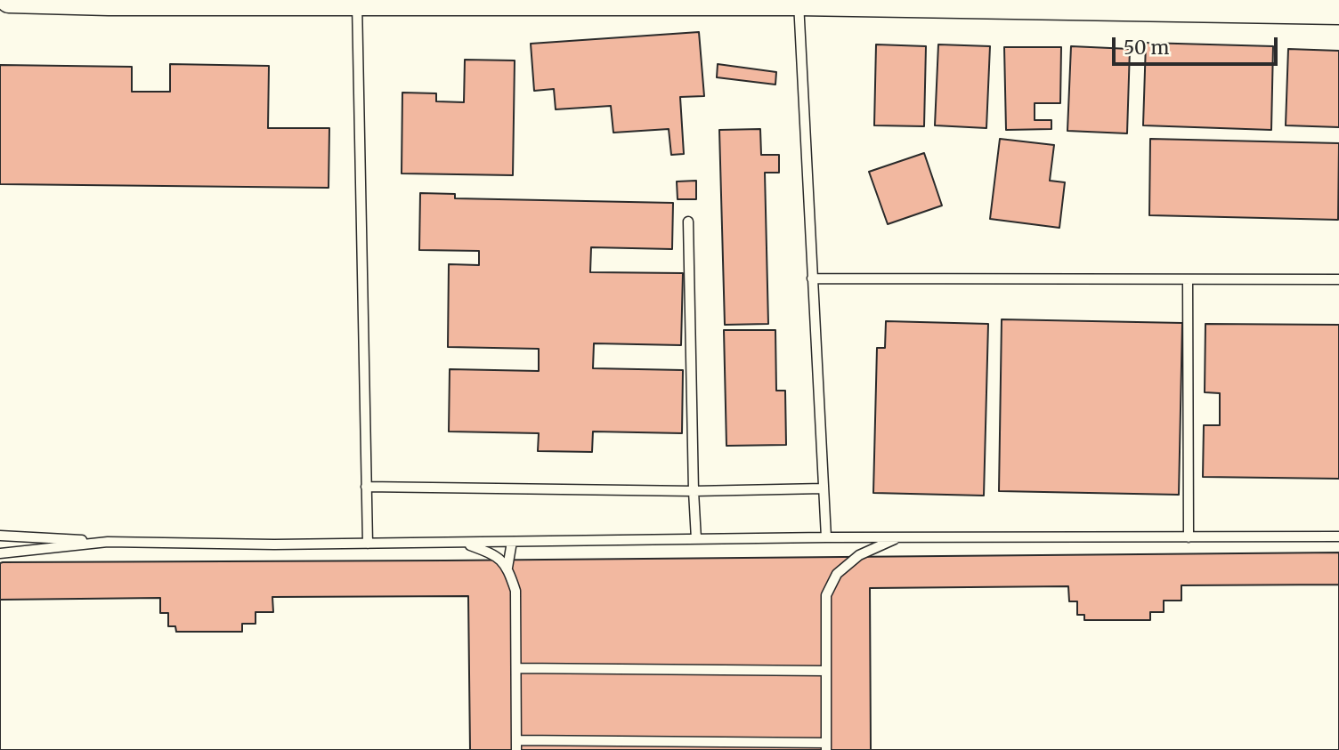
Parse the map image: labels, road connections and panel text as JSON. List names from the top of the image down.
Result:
{
  "scale_bar": "50 m"
}
